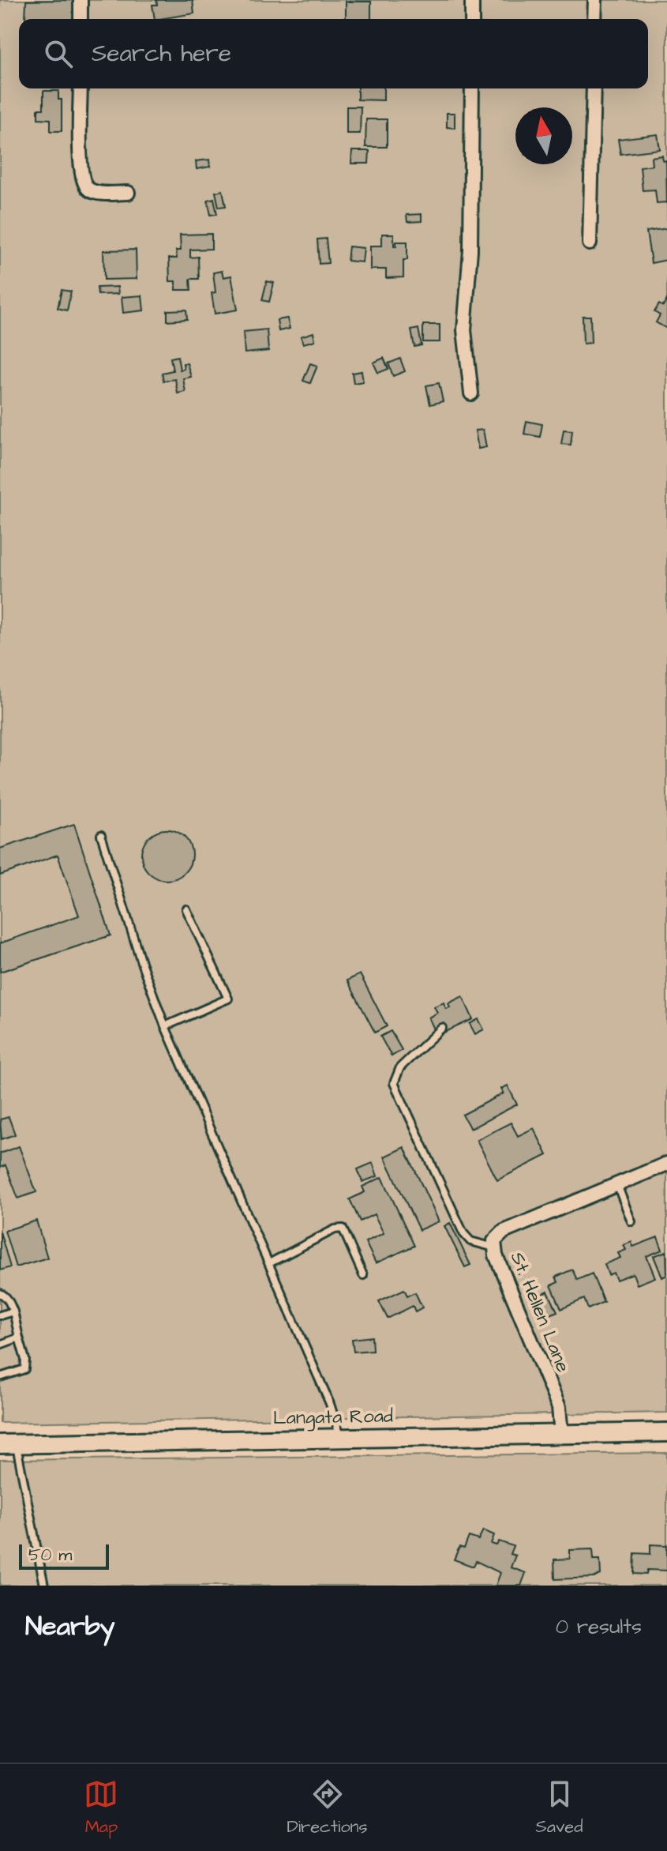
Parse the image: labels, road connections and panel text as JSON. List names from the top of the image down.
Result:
{
  "streets": {
    "main road": ["Langata Road"],
    "street": ["St. Hellen Lane"]
  },
  "crossings": [
    ["St. Hellen Lane", "Langata Road"]
  ],
  "scale_bar": "50 m",
  "north": "top",
  "page": {
    "search": "Search here",
    "scale": "50 m",
    "heading": ["Nearby", "0 results"],
    "nav": ["Map", "Directions", "Saved"]
  }
}
